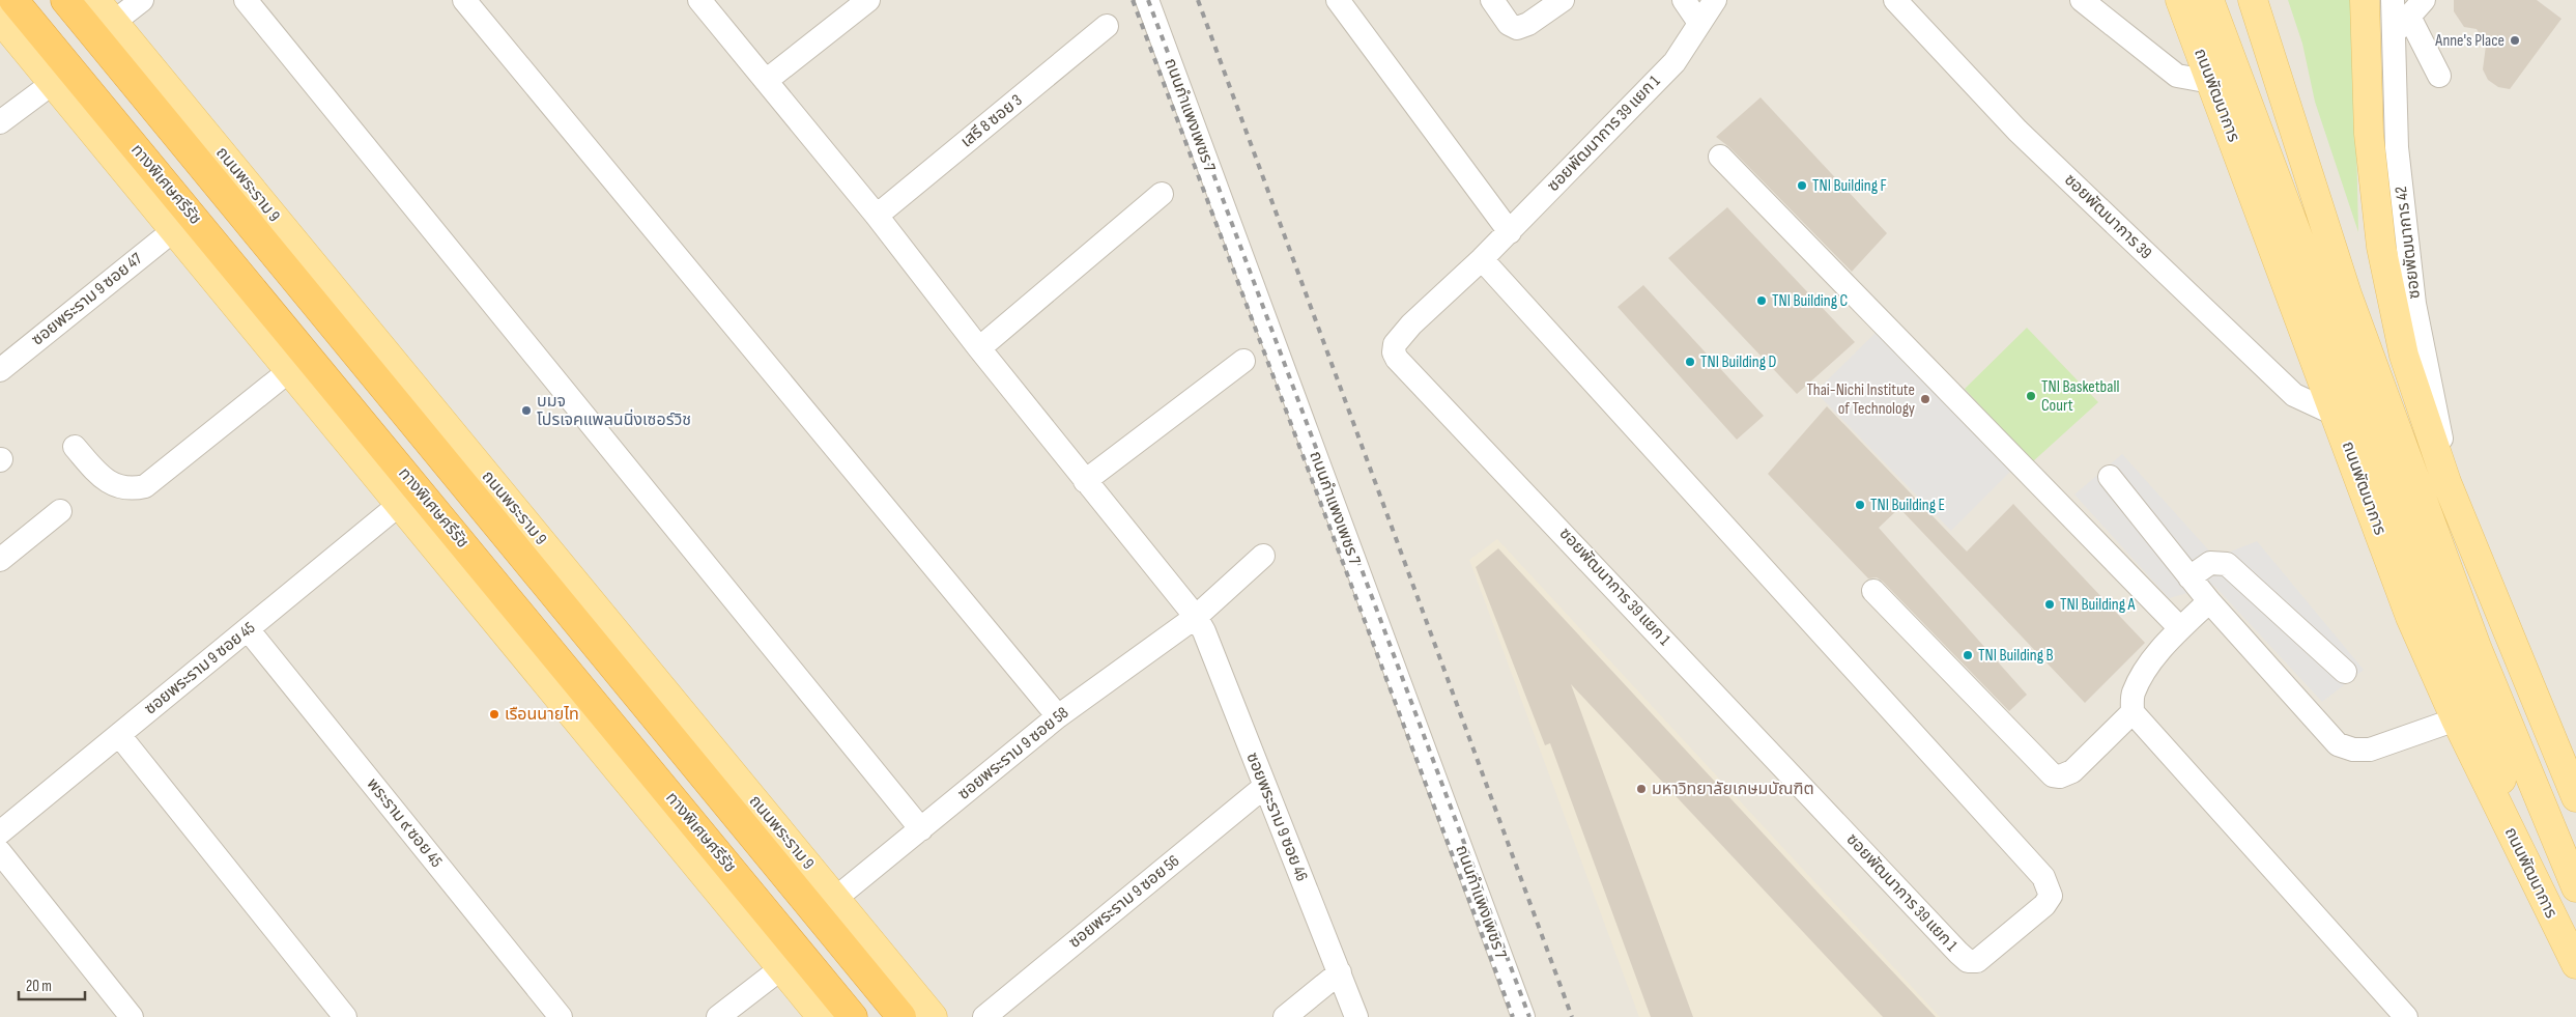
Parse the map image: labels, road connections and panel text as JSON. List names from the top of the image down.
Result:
{
  "streets": {
    "highway": ["ทางพิเศษศรีรัช"],
    "main road": ["ถนนพัฒนาการ", "ถนนพระราม 9"],
    "street": [
      "ถนนกำแพงเพชร 7",
      "เสรี 8 ซอย 3",
      "ซอยพัฒนาการ 39 แยก 1",
      "ซอยพัฒนาการ 39",
      "ซอยพัฒนาการ 42",
      "ซอยพระราม 9 ซอย 47",
      "ซอยพระราม 9 ซอย 45",
      "ซอยพระราม 9 ซอย 58",
      "ซอยพระราม 9 ซอย 46",
      "พระราม ๙ ซอย 45",
      "ซอยพระราม 9 ซอย 56"
    ]
  },
  "crossings": [
    ["ถนนพัฒนาการ", "ซอยพัฒนาการ 39"],
    ["เสรี 8 ซอย 3", "ซอยพระราม 9 ซอย 46"],
    ["ถนนพระราม 9", "ซอยพระราม 9 ซอย 58"],
    ["ซอยพระราม 9 ซอย 45", "พระราม ๙ ซอย 45"],
    ["ซอยพระราม 9 ซอย 58", "ซอยพระราม 9 ซอย 46"],
    ["ซอยพระราม 9 ซอย 46", "ซอยพระราม 9 ซอย 56"]
  ],
  "places": [
    "Anne's Place",
    "TNI Building F",
    "TNI Building C",
    "TNI Building D",
    "TNI Basketball Court",
    "Thai-Nichi Institute of Technology",
    "บมจ โปรเจคแพลนนิ่งเซอร์วิช",
    "TNI Building E",
    "TNI Building A",
    "TNI Building B",
    "เรือนนายไท",
    "มหาวิทยาลัยเกษมบัณฑิต"
  ],
  "scale_bar": "20 m"
}
